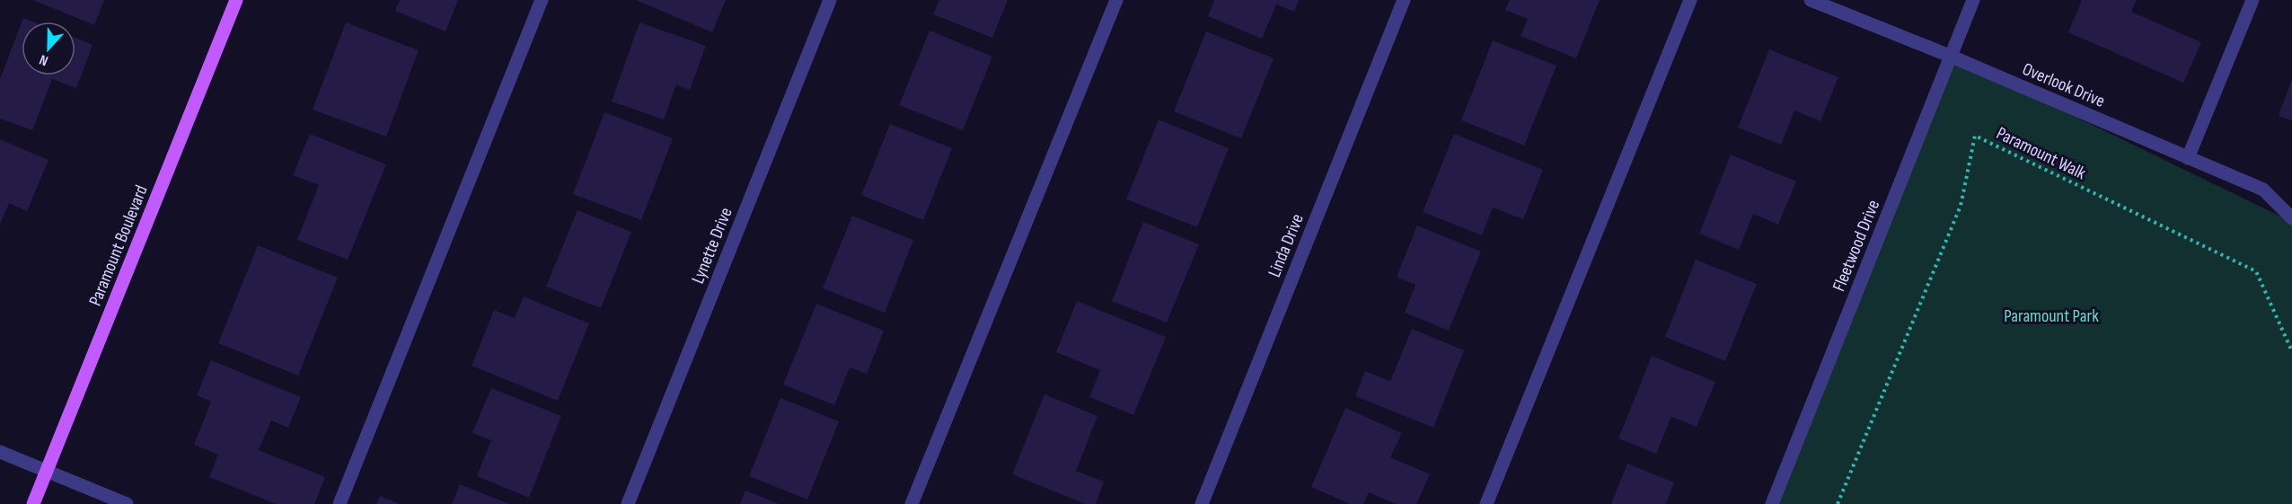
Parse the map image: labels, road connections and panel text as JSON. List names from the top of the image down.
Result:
{
  "streets": {
    "main road": ["Paramount Boulevard"],
    "street": [
      "Overlook Drive",
      "Lynette Drive",
      "Linda Drive",
      "Fleetwood Drive"
    ],
    "path": ["Paramount Walk"]
  },
  "crossings": [
    ["Overlook Drive", "Fleetwood Drive"]
  ],
  "parks": ["Paramount Park"],
  "north": "bottom"
}
